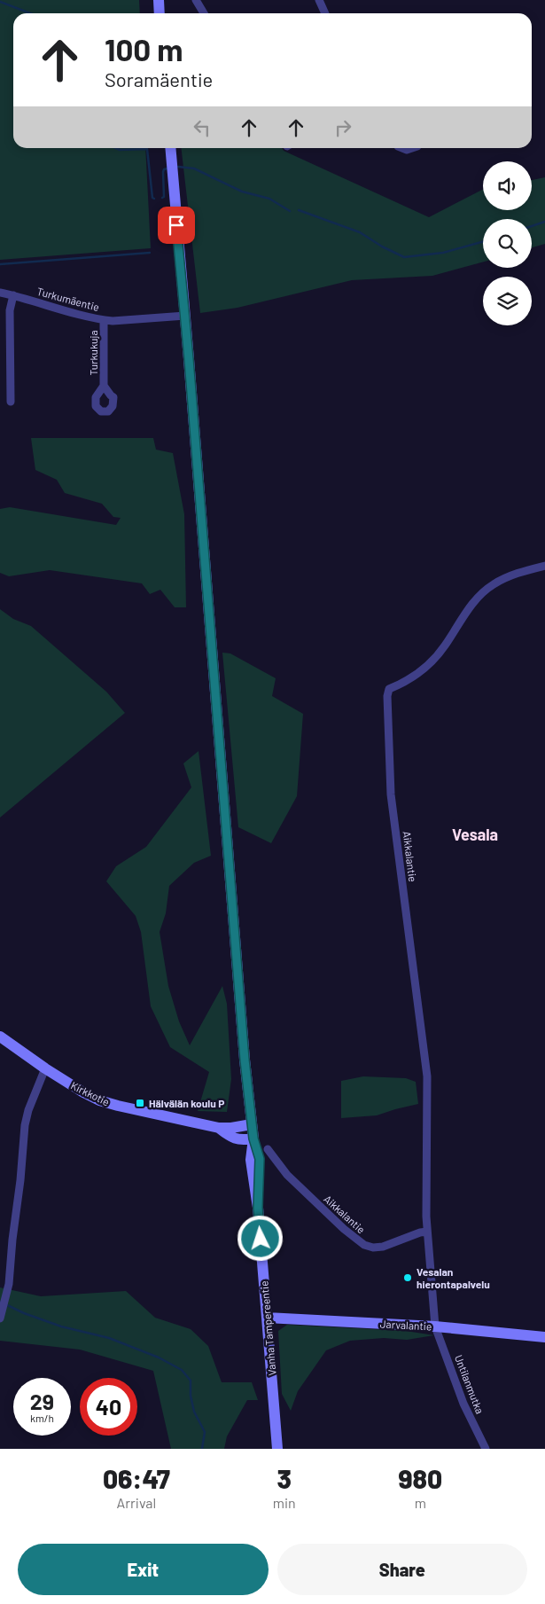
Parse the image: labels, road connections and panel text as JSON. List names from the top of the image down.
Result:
{
  "streets": {
    "street": [
      "Turkumäentie",
      "Turkukuja",
      "Aikkalantie",
      "Kirkkotie",
      "Jarvalantie",
      "Vanha Tampereentie",
      "Untilanmutka"
    ]
  },
  "crossings": [
    ["Turkumäentie", "Turkukuja"],
    ["Turkumäentie", "Vanha Tampereentie"],
    ["Aikkalantie", "Jarvalantie"],
    ["Aikkalantie", "Untilanmutka"],
    ["Kirkkotie", "Vanha Tampereentie"],
    ["Jarvalantie", "Vanha Tampereentie"],
    ["Jarvalantie", "Untilanmutka"]
  ],
  "districts": ["Vesala"],
  "places": {
    "transit": ["Hälvälän koulu P"],
    "other": ["Vesalan hierontapalvelu"]
  },
  "page": {
    "turn": ["100 m", "Soramäentie"],
    "speed": "29 km/h",
    "limit": "40",
    "eta": [
      "06:47",
      "Arrival",
      "3",
      "min",
      "980",
      "m"
    ],
    "buttons": ["Exit", "Share"]
  }
}
